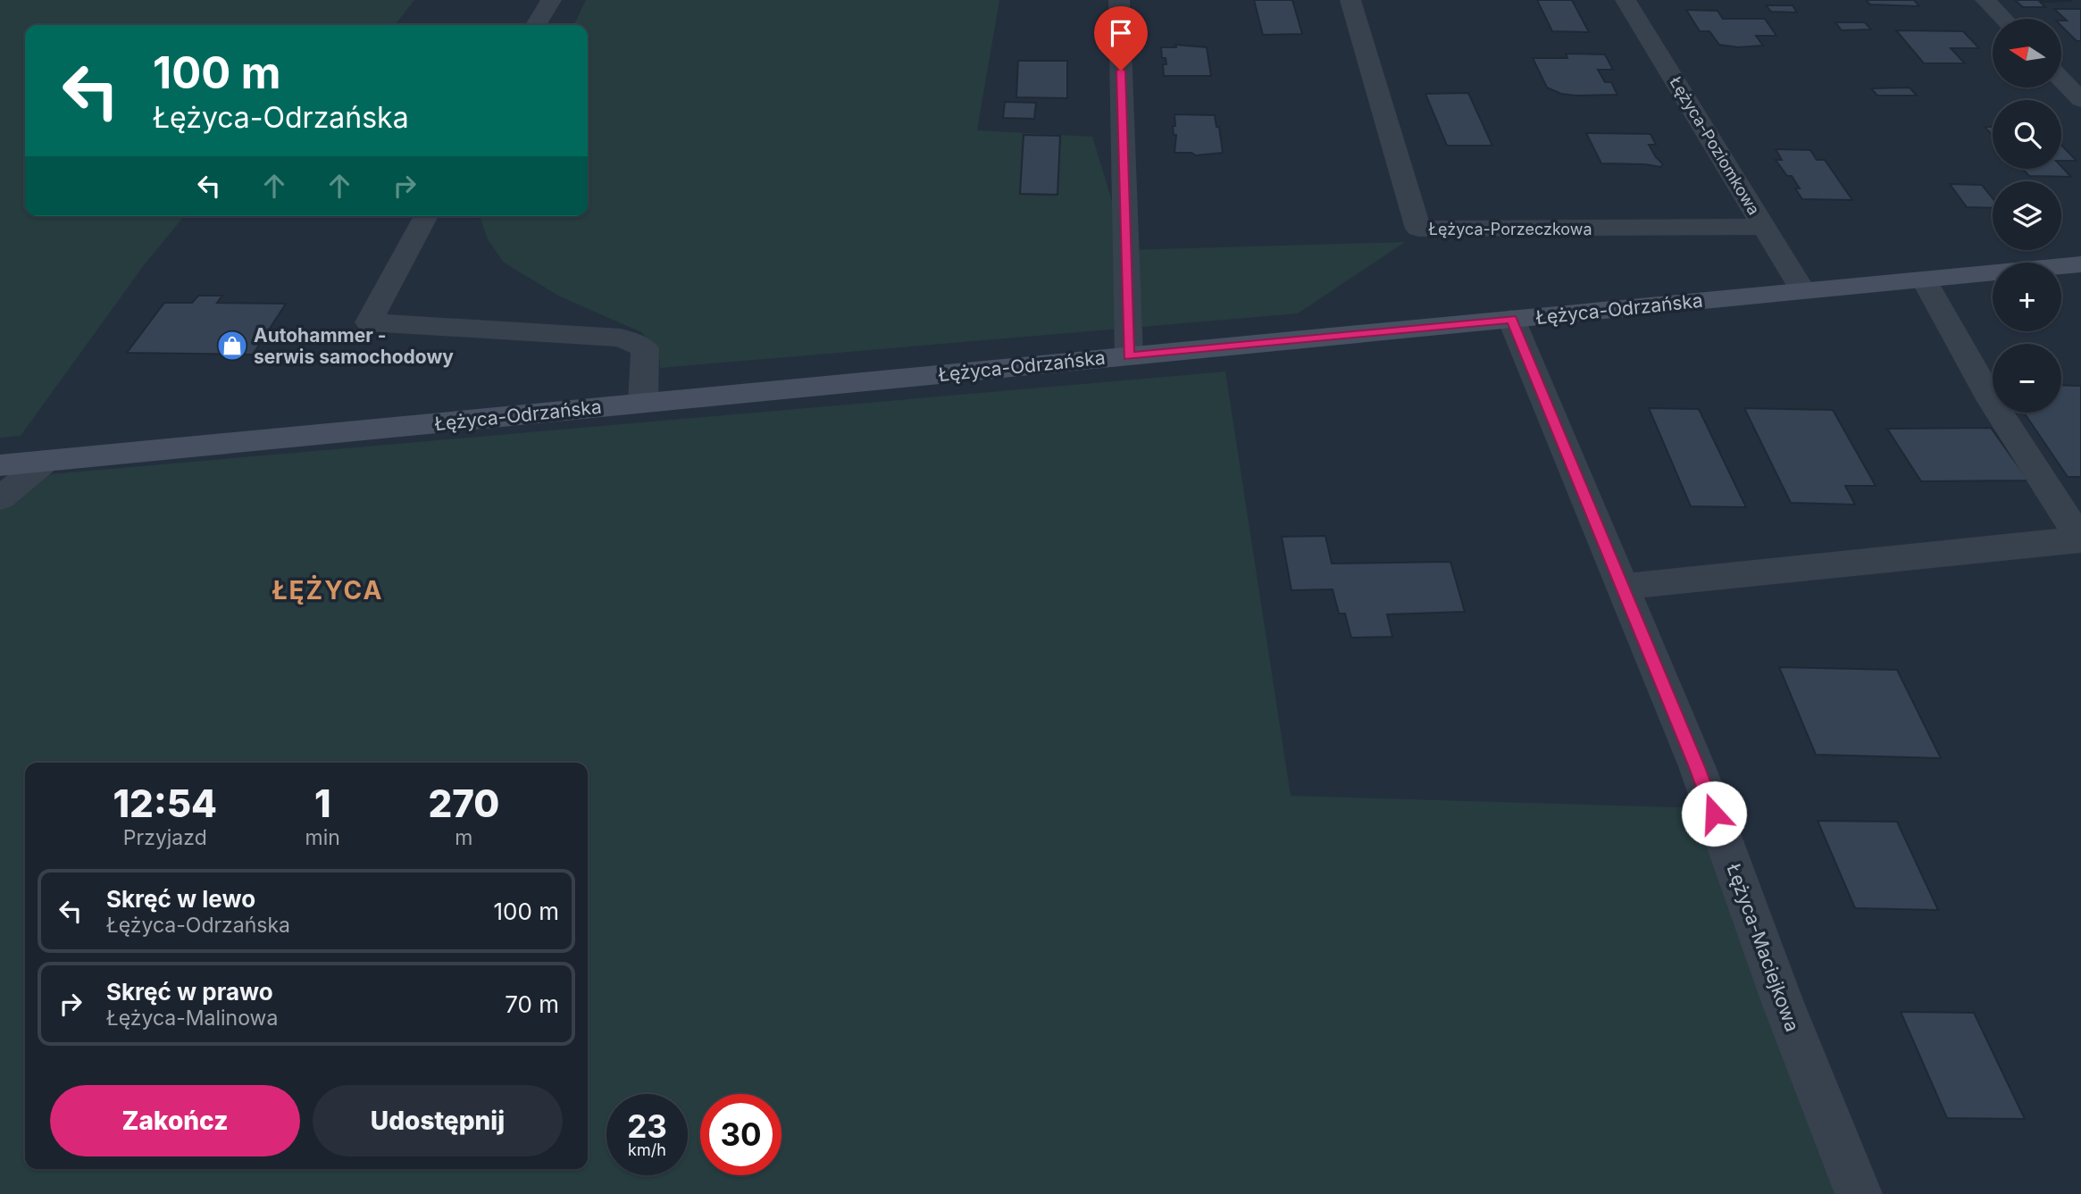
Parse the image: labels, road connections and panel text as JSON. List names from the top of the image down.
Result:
{
  "streets": {
    "main road": ["Łężyca-Odrzańska"],
    "street": ["Łężyca-Poziomkowa", "Łężyca-Porzeczkowa", "Łężyca-Maciejkowa"]
  },
  "crossings": [
    ["Łężyca-Poziomkowa", "Łężyca-Porzeczkowa"],
    ["Łężyca-Poziomkowa", "Łężyca-Odrzańska"],
    ["Łężyca-Odrzańska", "Łężyca-Maciejkowa"]
  ],
  "districts": ["ŁĘŻYCA"],
  "places": {
    "shop": ["Autohammer - serwis samochodowy"]
  },
  "north": "left",
  "page": {
    "map_buttons": ["+", "−"],
    "turn": ["100 m", "Łężyca-Odrzańska"],
    "eta": [
      "12:54",
      "Przyjazd",
      "1",
      "min",
      "270",
      "m"
    ],
    "list": [
      {
        "name": "Skręć w lewo",
        "note": "Łężyca-Odrzańska",
        "value": "100 m"
      },
      {
        "name": "Skręć w prawo",
        "note": "Łężyca-Malinowa",
        "value": "70 m"
      }
    ],
    "buttons": ["Zakończ", "Udostępnij"],
    "speed": "23 km/h",
    "limit": "30"
  }
}
